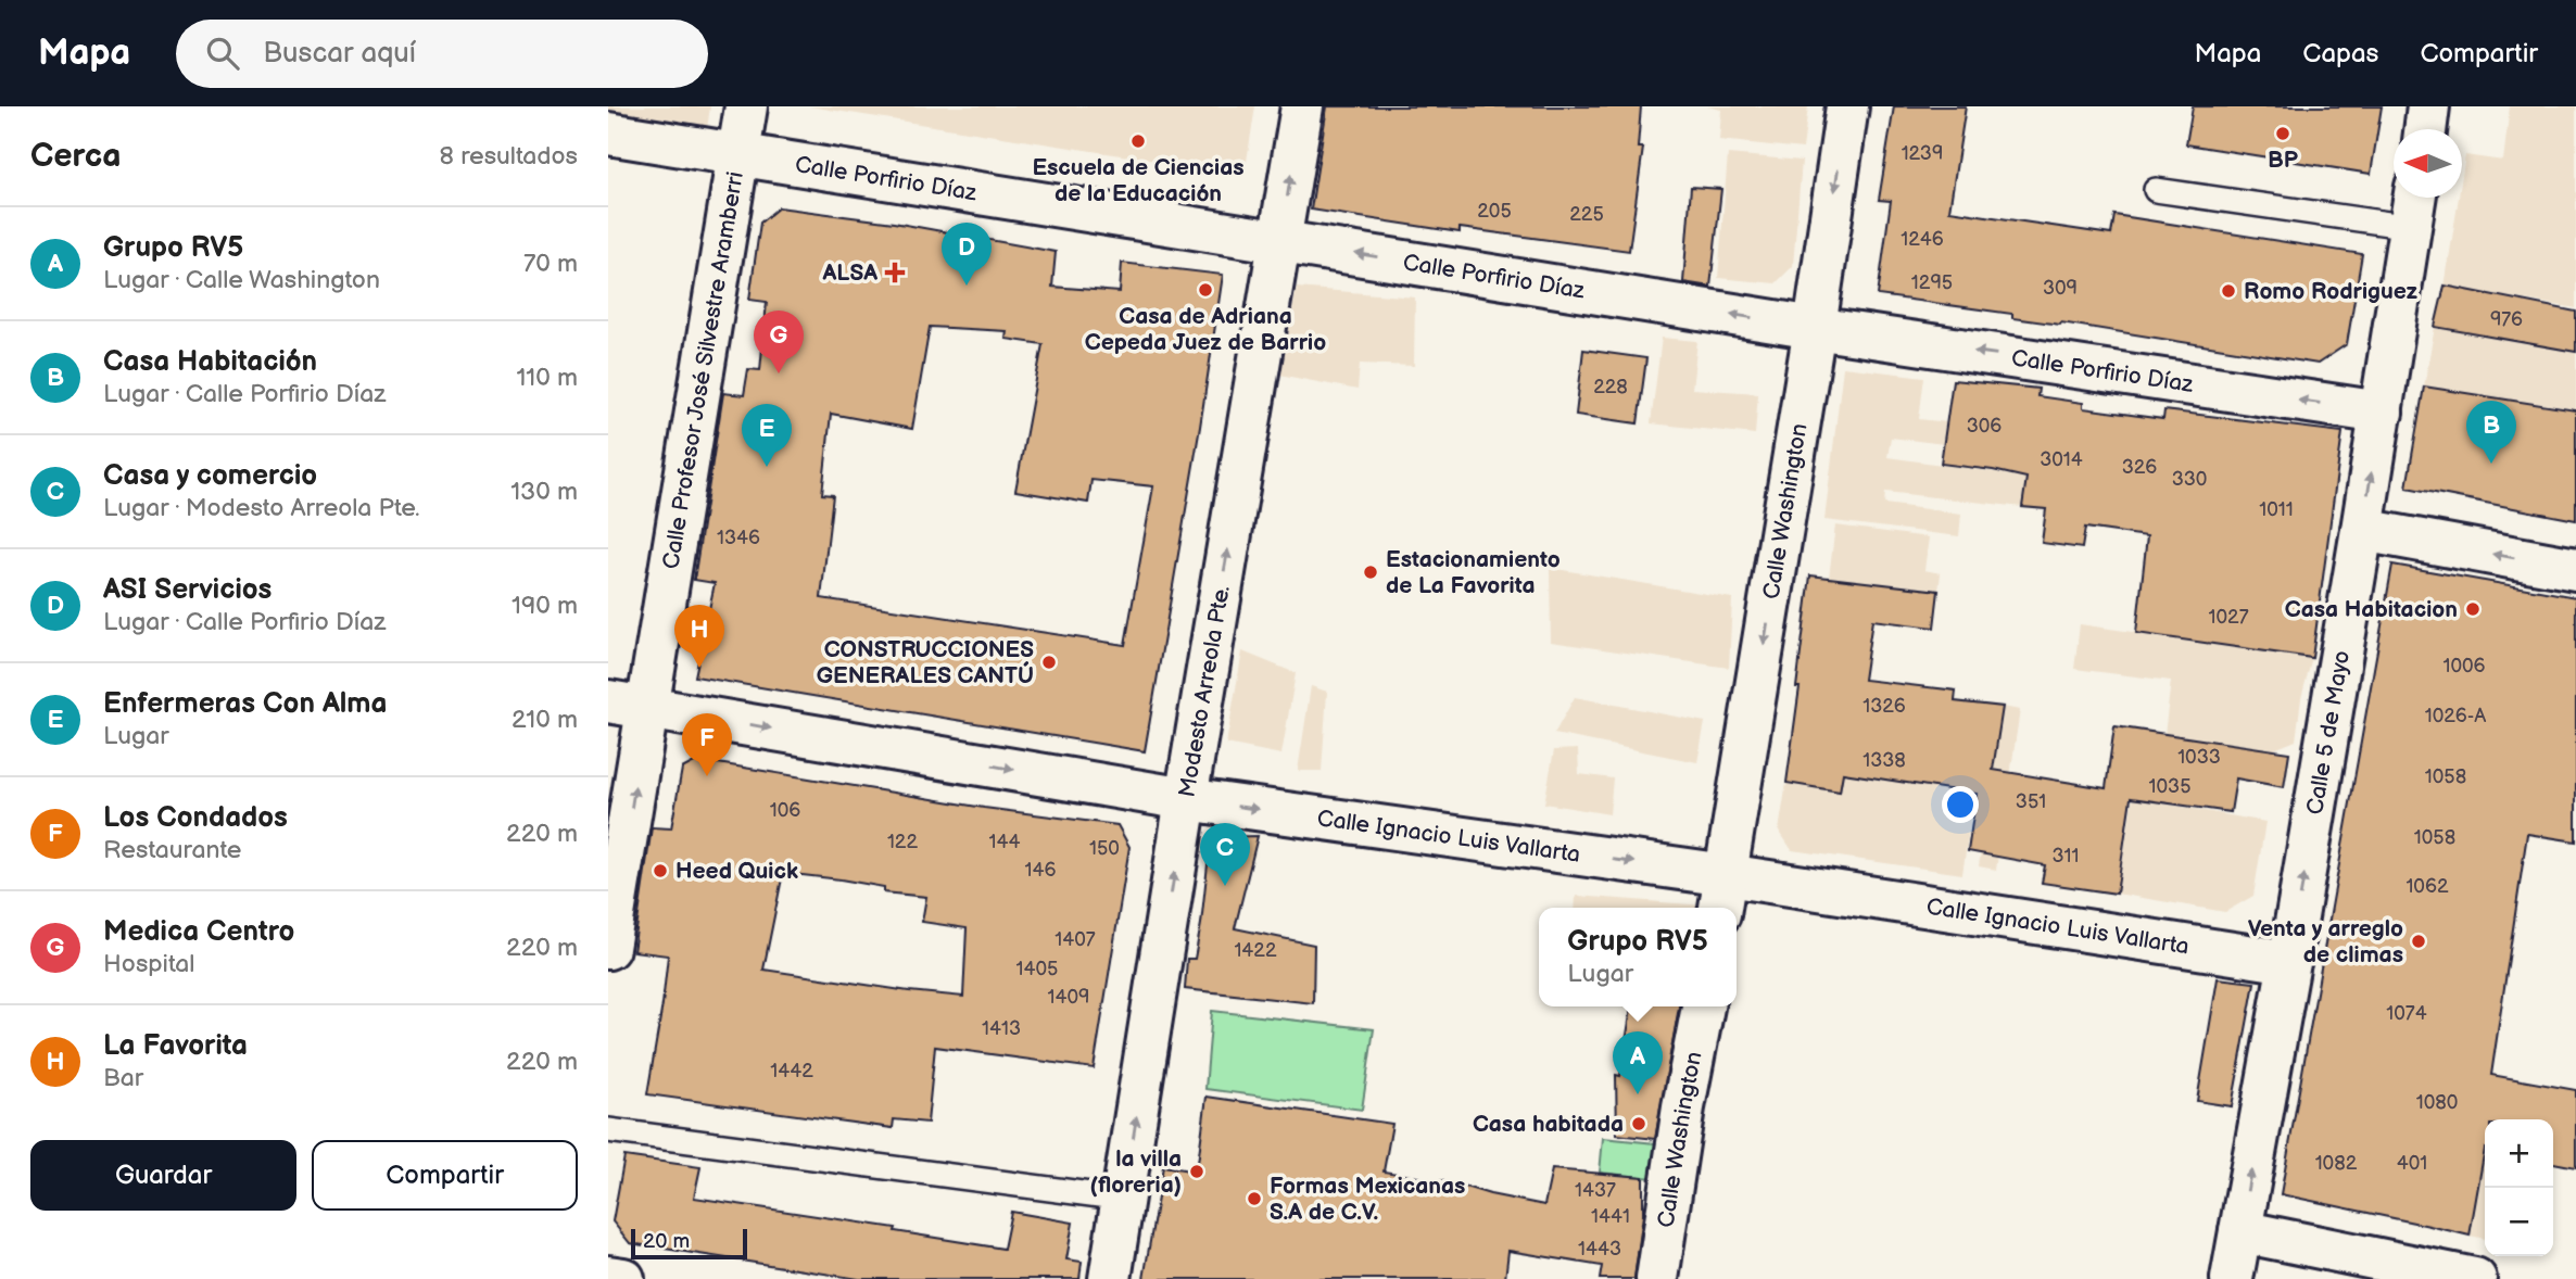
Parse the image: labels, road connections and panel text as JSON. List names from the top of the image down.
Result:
{
  "streets": {
    "street": [
      "Calle Porfirio Díaz",
      "Calle Profesor José Silvestre Aramberri",
      "Calle Washington",
      "Modesto Arreola Pte.",
      "Calle 5 de Mayo",
      "Calle Ignacio Luis Vallarta"
    ]
  },
  "crossings": [
    ["Calle Porfirio Díaz", "Calle Profesor José Silvestre Aramberri"],
    ["Calle Porfirio Díaz", "Calle Washington"],
    ["Calle Porfirio Díaz", "Modesto Arreola Pte."],
    ["Calle Porfirio Díaz", "Calle 5 de Mayo"],
    ["Calle Profesor José Silvestre Aramberri", "Calle Ignacio Luis Vallarta"],
    ["Calle Washington", "Calle Ignacio Luis Vallarta"],
    ["Modesto Arreola Pte.", "Calle Ignacio Luis Vallarta"],
    ["Calle 5 de Mayo", "Calle Ignacio Luis Vallarta"]
  ],
  "one_way": [
    "Calle Porfirio Díaz",
    "Calle Washington",
    "Modesto Arreola Pte.",
    "Calle 5 de Mayo",
    "Calle Ignacio Luis Vallarta"
  ],
  "places": {
    "other": [
      "BP",
      "Escuela de Ciencias de la Educación",
      "Casa de Adriana Cepeda Juez de Barrio",
      "Romo Rodriguez",
      "Estacionamiento de La Favorita",
      "Casa Habitacion",
      "CONSTRUCCIONES GENERALES CANTÚ",
      "Heed Quick",
      "Venta y arreglo de climas",
      "Casa habitada",
      "la villa (floreria)",
      "Formas Mexicanas S.A de C.V."
    ],
    "health": ["ALSA"]
  },
  "house_numbers": [
    "1239",
    "205",
    "225",
    "1246",
    "1295",
    "309",
    "976",
    "228",
    "306",
    "3014",
    "326",
    "330",
    "1011",
    "1346",
    "1027",
    "1006",
    "1326",
    "1026-A",
    "1033",
    "1338",
    "1058",
    "1035",
    "351",
    "106",
    "1058",
    "122",
    "144",
    "150",
    "311",
    "146",
    "1062",
    "1407",
    "1422",
    "1405",
    "1409",
    "1074",
    "1413",
    "1442",
    "1080",
    "1082",
    "401",
    "1437",
    "1441",
    "1443"
  ],
  "scale_bar": "20 m",
  "north": "left",
  "page": {
    "header": "Mapa",
    "search": "Buscar aquí",
    "nav": ["Mapa", "Capas", "Compartir"],
    "heading": ["Cerca", "8 resultados"],
    "list": [
      {
        "mark": "A",
        "name": "Grupo RV5",
        "note": "Lugar · Calle Washington",
        "value": "70 m"
      },
      {
        "mark": "B",
        "name": "Casa Habitación",
        "note": "Lugar · Calle Porfirio Díaz",
        "value": "110 m"
      },
      {
        "mark": "C",
        "name": "Casa y comercio",
        "note": "Lugar · Modesto Arreola Pte.",
        "value": "130 m"
      },
      {
        "mark": "D",
        "name": "ASI Servicios",
        "note": "Lugar · Calle Porfirio Díaz",
        "value": "190 m"
      },
      {
        "mark": "E",
        "name": "Enfermeras Con Alma",
        "note": "Lugar",
        "value": "210 m"
      },
      {
        "mark": "F",
        "name": "Los Condados",
        "note": "Restaurante",
        "value": "220 m"
      },
      {
        "mark": "G",
        "name": "Medica Centro",
        "note": "Hospital",
        "value": "220 m"
      },
      {
        "mark": "H",
        "name": "La Favorita",
        "note": "Bar",
        "value": "220 m"
      }
    ],
    "pins": [
      "D",
      "G",
      "B",
      "E",
      "H",
      "F",
      "C",
      "A"
    ],
    "popup": ["Grupo RV5", "Lugar"],
    "buttons": ["Guardar", "Compartir"],
    "map_buttons": ["+", "−"],
    "scale": "20 m"
  }
}
